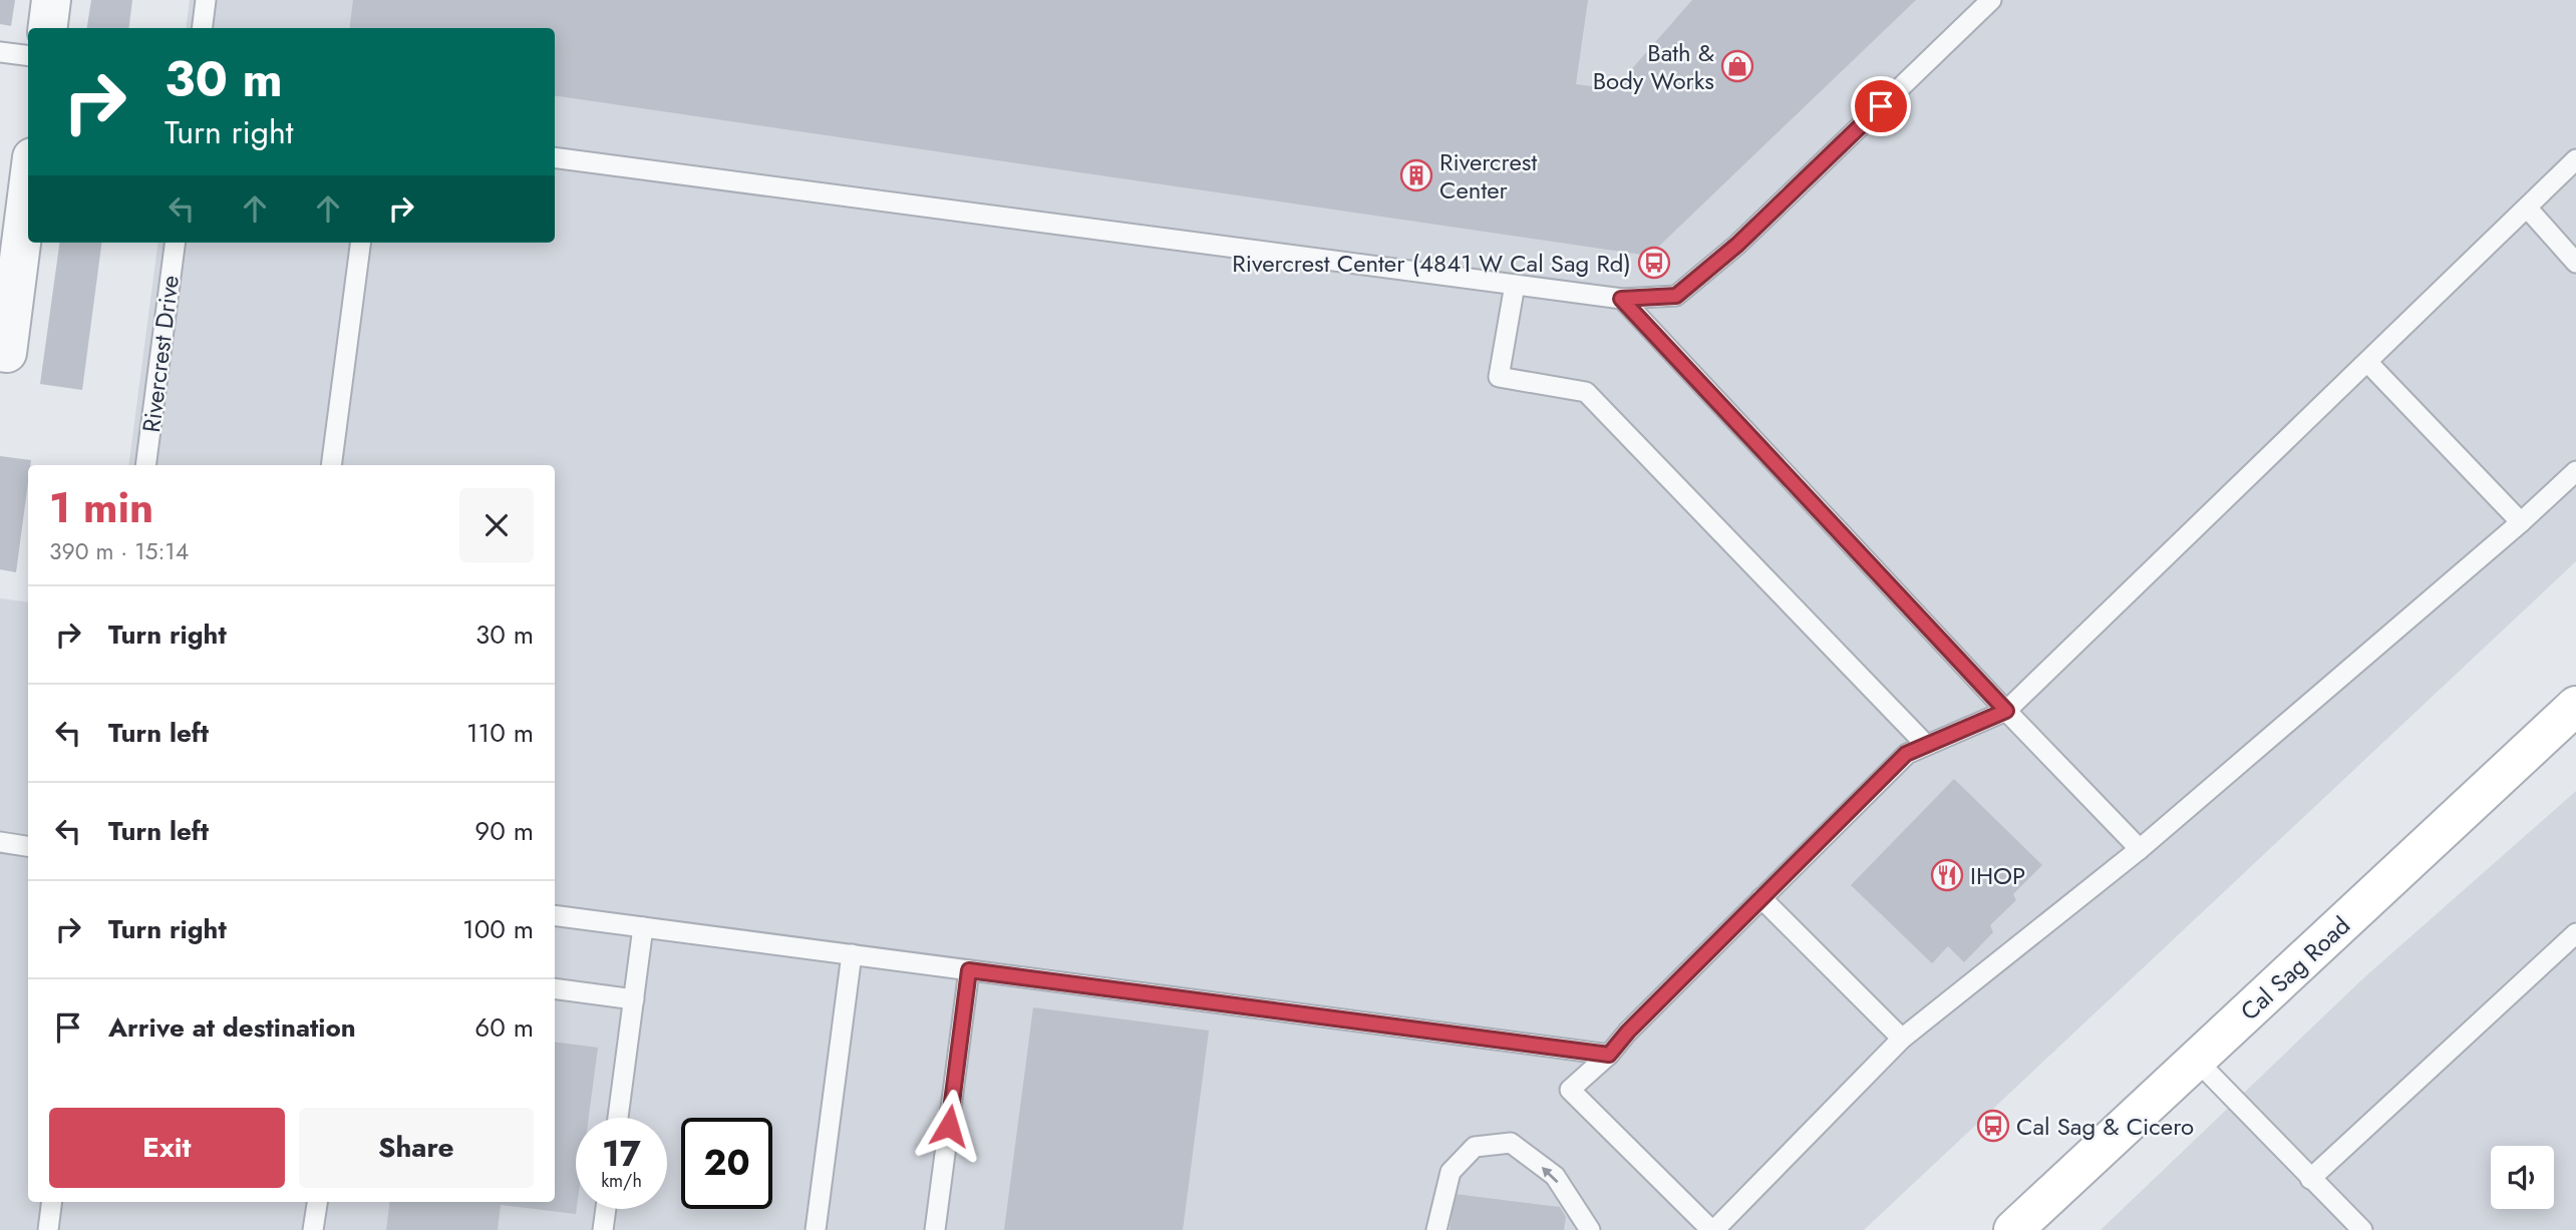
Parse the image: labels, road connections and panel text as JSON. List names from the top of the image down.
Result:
{
  "streets": {
    "main road": ["Cal Sag Road"],
    "lane": ["Rivercrest Drive"]
  },
  "places": {
    "shop": ["Bath & Body Works"],
    "building": ["Rivercrest Center"],
    "bus stop": ["Rivercrest Center (4841 W Cal Sag Rd)", "Cal Sag & Cicero"],
    "restaurant": ["IHOP"]
  },
  "page": {
    "turn": ["30 m", "Turn right"],
    "heading": ["1 min", "390 m · 15:14"],
    "list": [
      {
        "name": "Turn right",
        "value": "30 m"
      },
      {
        "name": "Turn left",
        "value": "110 m"
      },
      {
        "name": "Turn left",
        "value": "90 m"
      },
      {
        "name": "Turn right",
        "value": "100 m"
      },
      {
        "name": "Arrive at destination",
        "value": "60 m"
      }
    ],
    "buttons": ["Exit", "Share"],
    "speed": "17 km/h",
    "limit": "20"
  }
}
